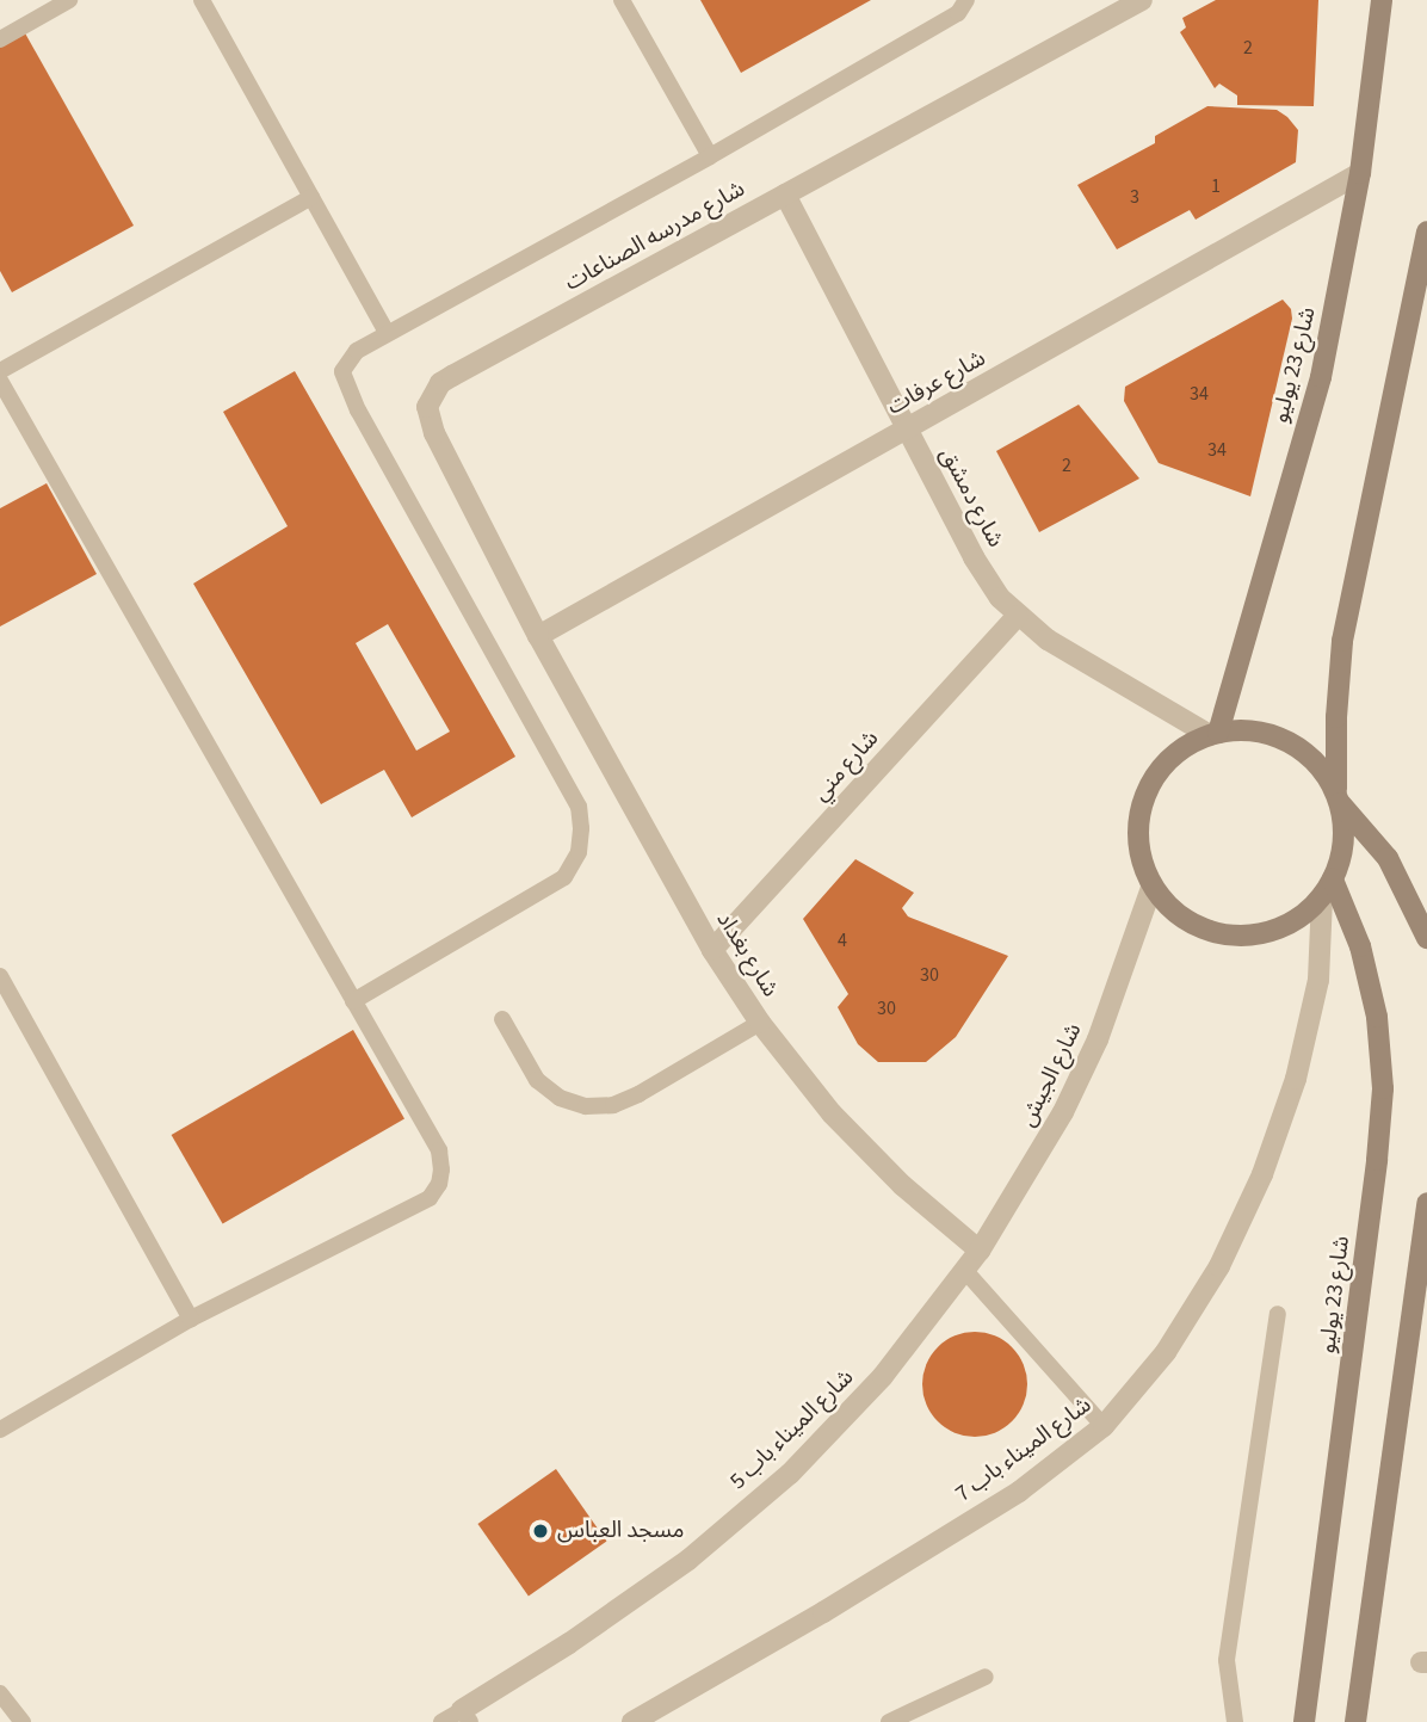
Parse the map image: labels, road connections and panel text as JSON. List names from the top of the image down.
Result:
{
  "streets": {
    "main road": ["شارع 23 يوليو"],
    "street": [
      "شارع مدرسه الصناعات",
      "شارع عرفات",
      "شارع دمشق",
      "شارع مني",
      "شارع بغداد",
      "شارع الجيش",
      "شارع الميناء باب 5",
      "شارع الميناء باب 7"
    ]
  },
  "crossings": [
    ["شارع مدرسه الصناعات", "شارع عرفات"],
    ["شارع مدرسه الصناعات", "شارع دمشق"],
    ["شارع مدرسه الصناعات", "شارع بغداد"],
    ["شارع 23 يوليو", "شارع عرفات"],
    ["شارع 23 يوليو", "شارع دمشق"],
    ["شارع 23 يوليو", "شارع الجيش"],
    ["شارع 23 يوليو", "شارع الميناء باب 7"],
    ["شارع عرفات", "شارع دمشق"],
    ["شارع عرفات", "شارع بغداد"],
    ["شارع دمشق", "شارع مني"],
    ["شارع دمشق", "شارع الجيش"],
    ["شارع دمشق", "شارع الميناء باب 7"],
    ["شارع مني", "شارع بغداد"],
    ["شارع بغداد", "شارع الجيش"],
    ["شارع الجيش", "شارع الميناء باب 5"],
    ["شارع الجيش", "شارع الميناء باب 7"]
  ],
  "places": ["مسجد العباس"],
  "house_numbers": [
    "2",
    "1",
    "3",
    "34",
    "34",
    "2",
    "4",
    "30",
    "30"
  ]
}
